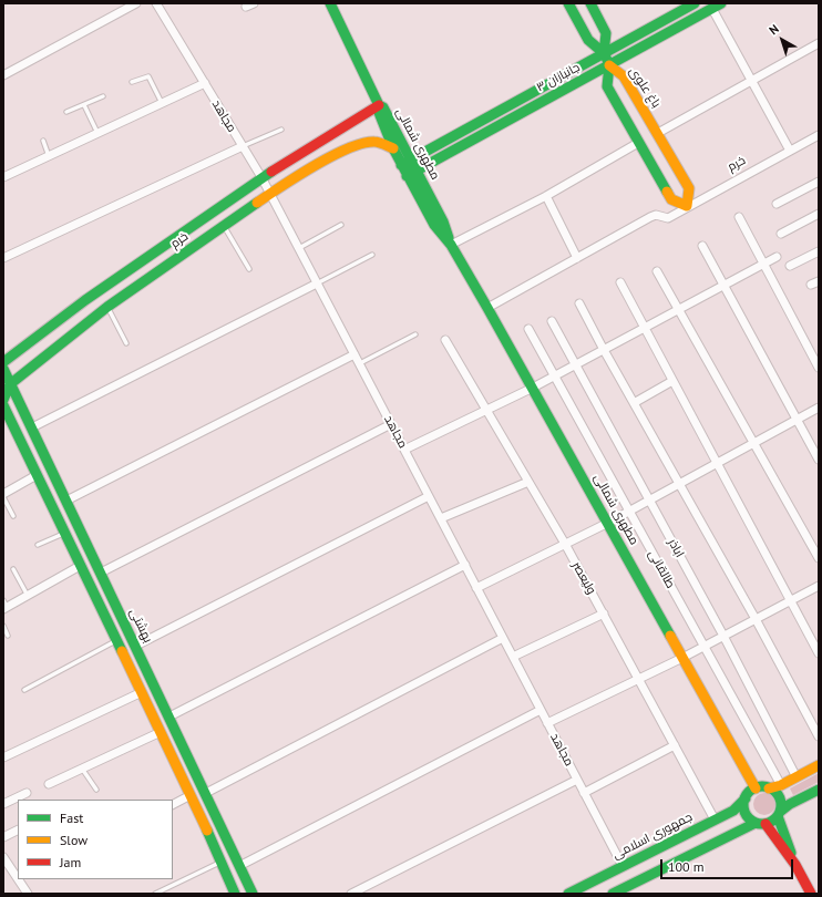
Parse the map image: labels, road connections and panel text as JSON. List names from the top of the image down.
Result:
{
  "streets": {
    "street": [
      "جانبازان ۳",
      "باغ علوی",
      "مجاهد",
      "مطهری شمالی",
      "خرم",
      "اباذر",
      "طالقانی",
      "ولیعصر",
      "بهشتی",
      "جمهوری اسلامی"
    ]
  },
  "crossings": [
    ["جانبازان ۳", "باغ علوی"],
    ["جانبازان ۳", "مطهری شمالی"],
    ["باغ علوی", "خرم"],
    ["مجاهد", "خرم"],
    ["مجاهد", "جمهوری اسلامی"],
    ["مطهری شمالی", "خرم"],
    ["مطهری شمالی", "جمهوری اسلامی"],
    ["خرم", "بهشتی"],
    ["ولیعصر", "جمهوری اسلامی"]
  ],
  "legend": ["Fast", "Slow", "Jam"],
  "scale_bar": "100 m",
  "north": "top left"
}
